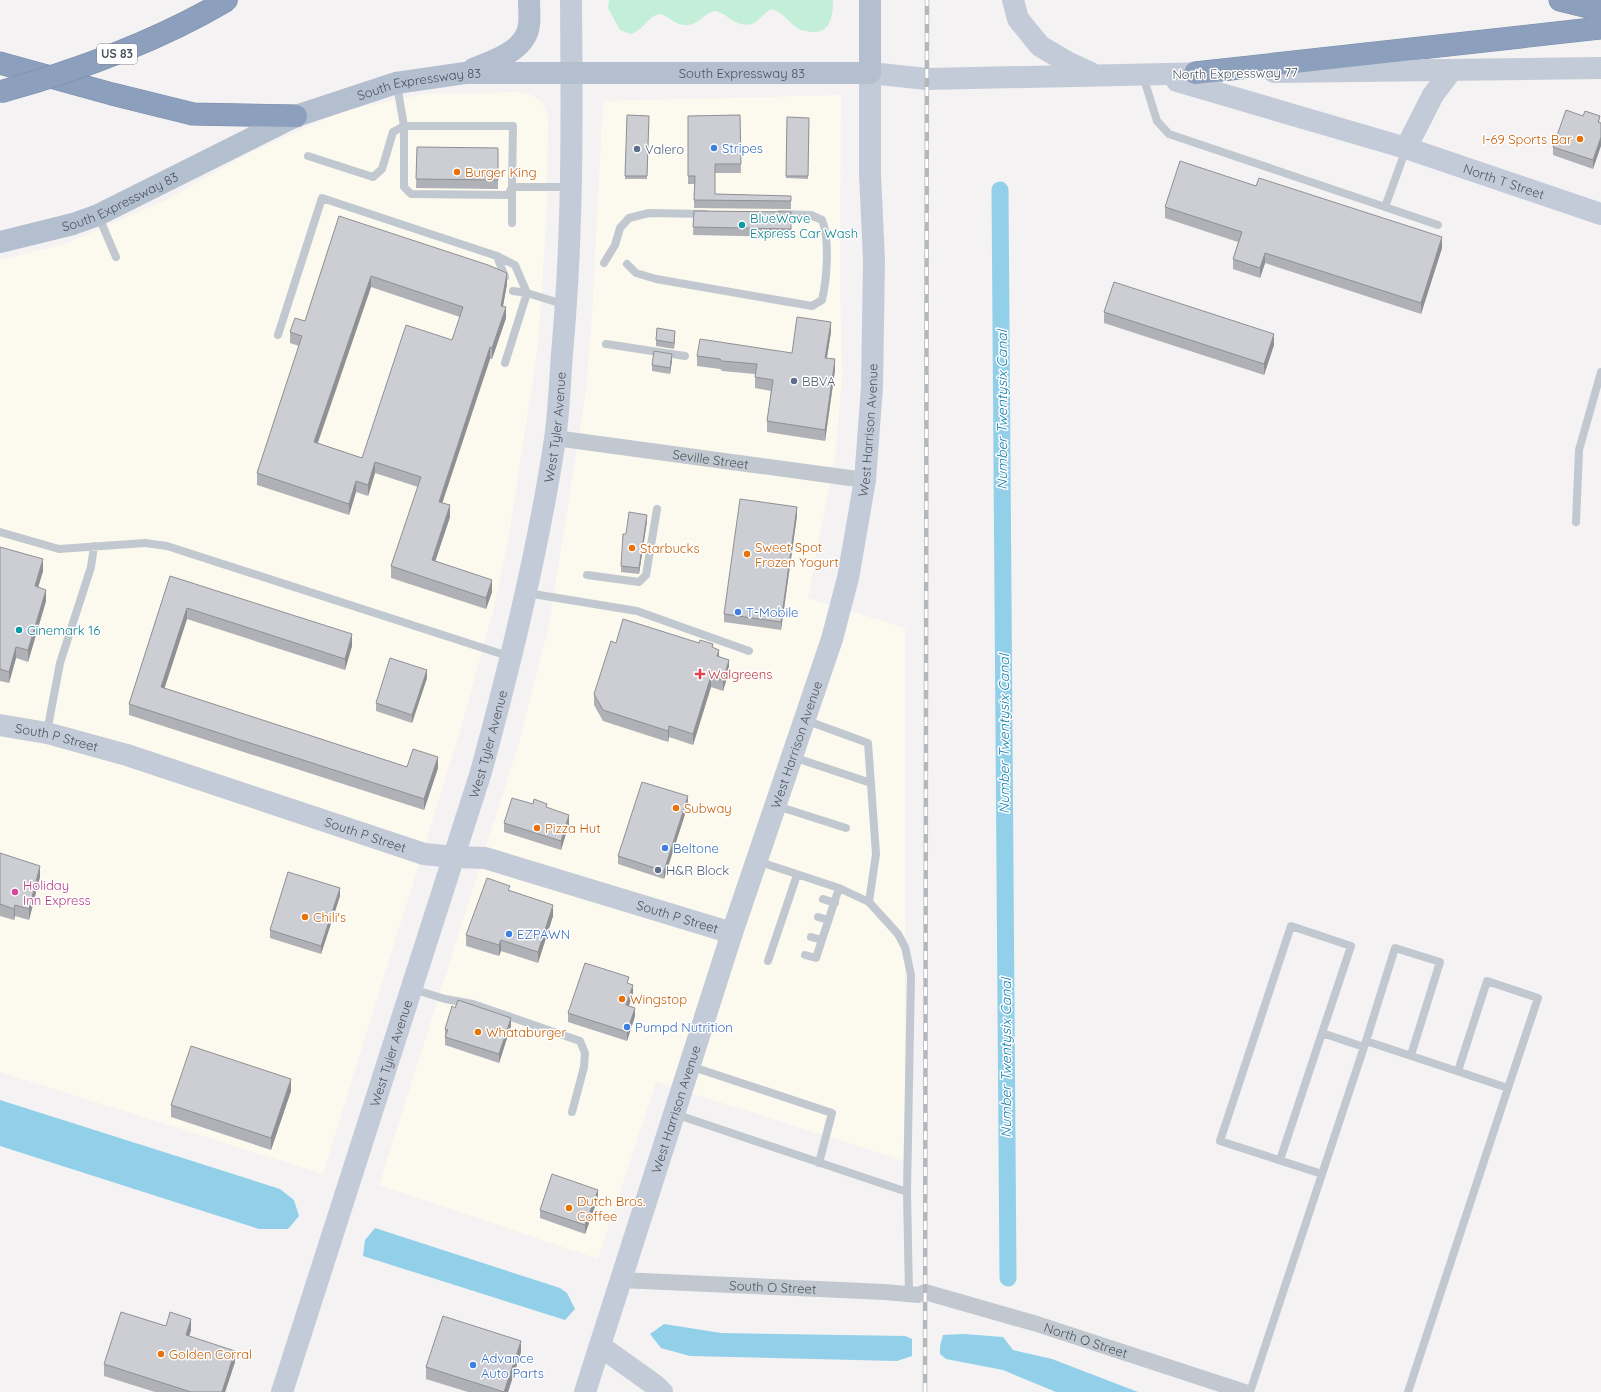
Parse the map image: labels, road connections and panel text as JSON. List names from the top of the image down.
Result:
{
  "streets": {
    "highway": ["US 83"],
    "main road": [
      "South Expressway 83",
      "North Expressway 77",
      "North T Street",
      "West Tyler Avenue",
      "West Harrison Avenue",
      "South P Street"
    ],
    "street": ["Seville Street", "South O Street", "North O Street"]
  },
  "crossings": [
    ["South Expressway 83", "North Expressway 77"],
    ["South Expressway 83", "West Tyler Avenue"],
    ["South Expressway 83", "West Harrison Avenue"],
    ["North Expressway 77", "North T Street"],
    ["North Expressway 77", "West Harrison Avenue"],
    ["West Tyler Avenue", "Seville Street"],
    ["West Tyler Avenue", "South P Street"],
    ["West Harrison Avenue", "Seville Street"],
    ["West Harrison Avenue", "South P Street"],
    ["West Harrison Avenue", "South O Street"],
    ["South O Street", "North O Street"]
  ],
  "water": ["Number Twentysix Canal"],
  "places": {
    "other": [
      "I-69 Sports Bar",
      "Stripes",
      "Valero",
      "Burger King",
      "BlueWave Express Car Wash",
      "BBVA",
      "Starbucks",
      "Sweet Spot Frozen Yogurt",
      "T-Mobile",
      "Cinemark 16",
      "Subway",
      "Pizza Hut",
      "Beltone",
      "H&R Block",
      "Holiday Inn Express",
      "Chili's",
      "EZPAWN",
      "Wingstop",
      "Pumpd Nutrition",
      "Whataburger",
      "Dutch Bros. Coffee",
      "Golden Corral",
      "Advance Auto Parts"
    ],
    "health": ["Walgreens"]
  }
}
